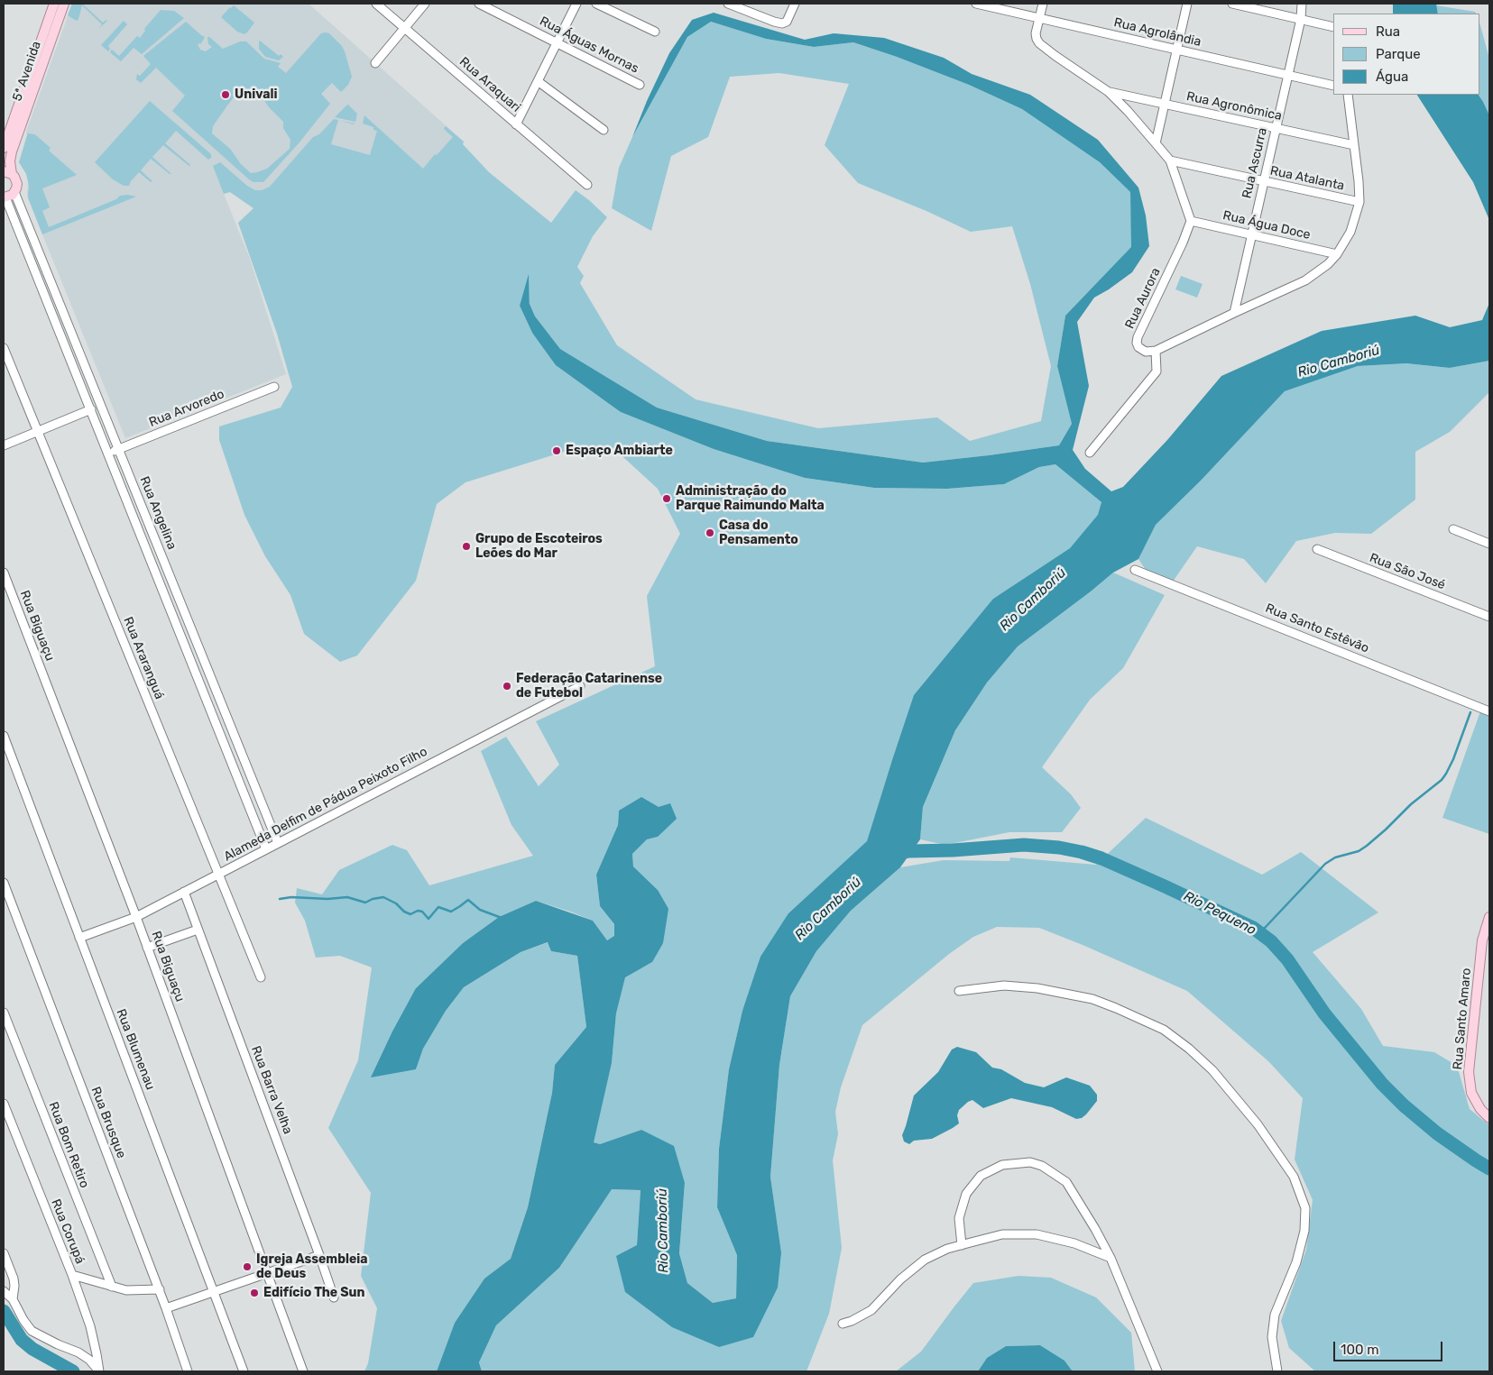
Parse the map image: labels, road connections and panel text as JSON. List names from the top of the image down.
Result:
{
  "streets": {
    "main road": ["5ª Avenida", "Rua Santo Amaro"],
    "street": [
      "Rua Agrolândia",
      "Rua Águas Mornas",
      "Rua Araquari",
      "Rua Agronômica",
      "Rua Ascurra",
      "Rua Atalanta",
      "Rua Água Doce",
      "Rua Aurora",
      "Rua Arvoredo",
      "Rua Angelina",
      "Rua São José",
      "Rua Biguaçu",
      "Rua Santo Estêvão",
      "Rua Araranguá",
      "Alameda Delfim de Pádua Peixoto Filho",
      "Rua Blumenau",
      "Rua Barra Velha",
      "Rua Brusque",
      "Rua Bom Retiro",
      "Rua Corupá"
    ]
  },
  "crossings": [
    ["Rua Agrolândia", "Rua Ascurra"],
    ["5ª Avenida", "Rua Angelina"],
    ["Rua Agronômica", "Rua Ascurra"],
    ["Rua Ascurra", "Rua Atalanta"],
    ["Rua Ascurra", "Rua Água Doce"],
    ["Rua Água Doce", "Rua Aurora"],
    ["Rua Arvoredo", "Rua Angelina"],
    ["Rua Angelina", "Alameda Delfim de Pádua Peixoto Filho"],
    ["Rua Biguaçu", "Alameda Delfim de Pádua Peixoto Filho"],
    ["Rua Araranguá", "Alameda Delfim de Pádua Peixoto Filho"],
    ["Alameda Delfim de Pádua Peixoto Filho", "Rua Blumenau"],
    ["Alameda Delfim de Pádua Peixoto Filho", "Rua Barra Velha"]
  ],
  "water": ["Rio Camboriú", "Rio Pequeno"],
  "places": [
    "Univali",
    "Espaço Ambiarte",
    "Administração do Parque Raimundo Malta",
    "Casa do Pensamento",
    "Grupo de Escoteiros Leões do Mar",
    "Federação Catarinense de Futebol",
    "Igreja Assembleia de Deus",
    "Edifício The Sun"
  ],
  "legend": ["Rua", "Parque", "Água"],
  "scale_bar": "100 m"
}
